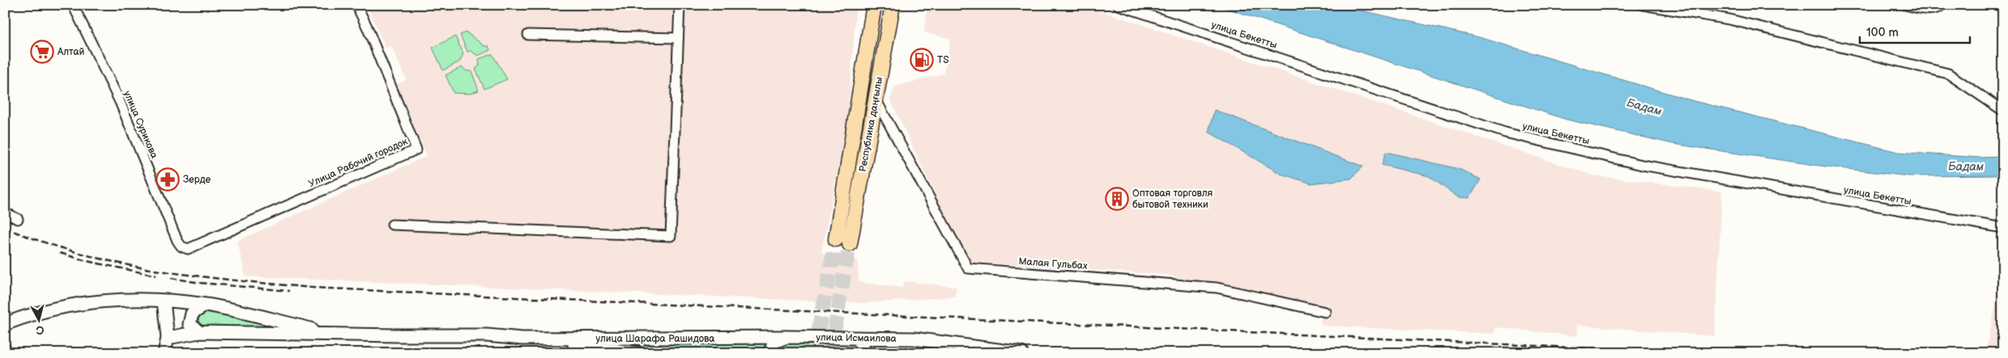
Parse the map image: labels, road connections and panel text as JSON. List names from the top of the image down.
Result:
{
  "streets": {
    "main road": ["Республика даңғылы", "улица Исмаилова", "улица Шарафа Рашидова"],
    "street": [
      "улица Бекетты",
      "улица Сурикова",
      "Улица Рабочий городок",
      "Малая Гульбах"
    ]
  },
  "crossings": [
    ["улица Сурикова", "Улица Рабочий городок"],
    ["Республика даңғылы", "Малая Гульбах"],
    ["улица Исмаилова", "улица Шарафа Рашидова"]
  ],
  "water": ["Бадам"],
  "places": {
    "supermarket": ["Алтай"],
    "fuel station": ["TS"],
    "pharmacy": ["Зерде"],
    "building": ["Оптовая торговля бытовой техники"]
  },
  "scale_bar": "100 m",
  "north": "bottom"
}
